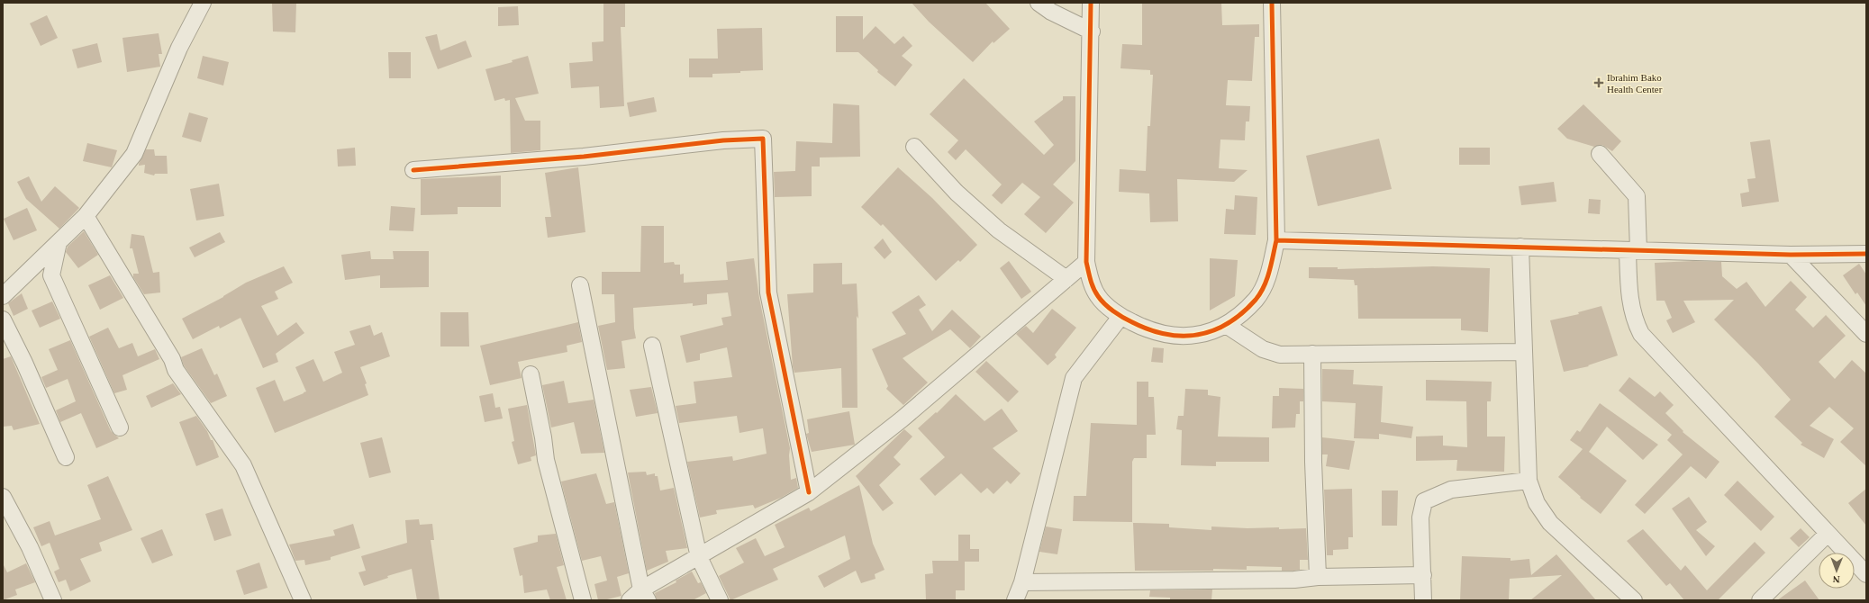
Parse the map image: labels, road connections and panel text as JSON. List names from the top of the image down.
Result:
{
  "places": {
    "health": ["Ibrahim Bako Health Center"]
  },
  "north": "bottom"
}
